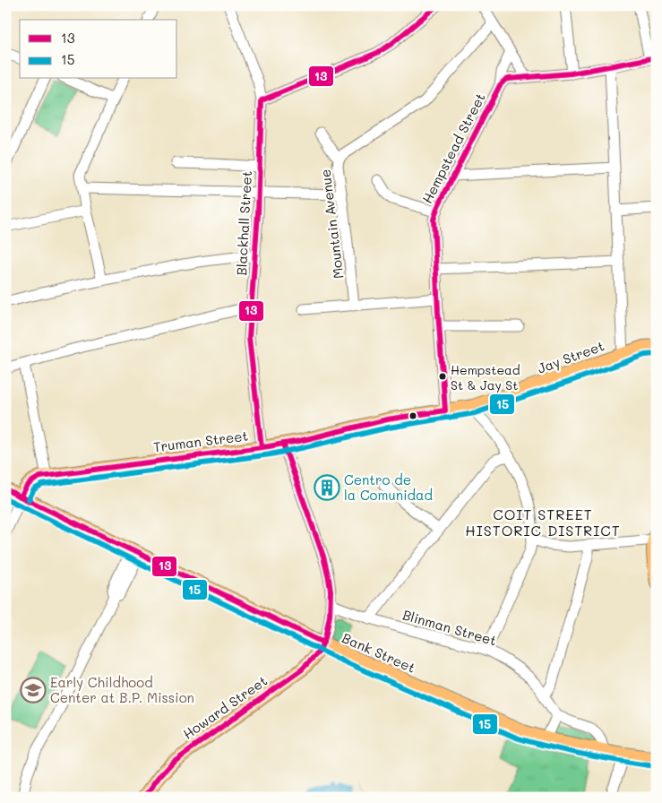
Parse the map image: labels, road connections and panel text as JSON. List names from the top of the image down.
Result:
{
  "streets": {
    "main road": [
      "Jay Street",
      "Truman Street",
      "Bank Street",
      "Howard Street"
    ],
    "street": [
      "Hempstead Street",
      "Blackhall Street",
      "Mountain Avenue",
      "Blinman Street"
    ]
  },
  "crossings": [
    ["Hempstead Street", "Truman Street"],
    ["Blackhall Street", "Truman Street"],
    ["Jay Street", "Truman Street"],
    ["Truman Street", "Bank Street"],
    ["Bank Street", "Howard Street"]
  ],
  "districts": ["COIT STREET HISTORIC DISTRICT"],
  "places": {
    "other": ["Hempstead St & Jay St"],
    "building": ["Centro de la Comunidad"],
    "school or university": ["Early Childhood Center at B.P. Mission"]
  },
  "lines": ["transit line 13", "transit line 15"],
  "legend": ["13", "15"]
}
